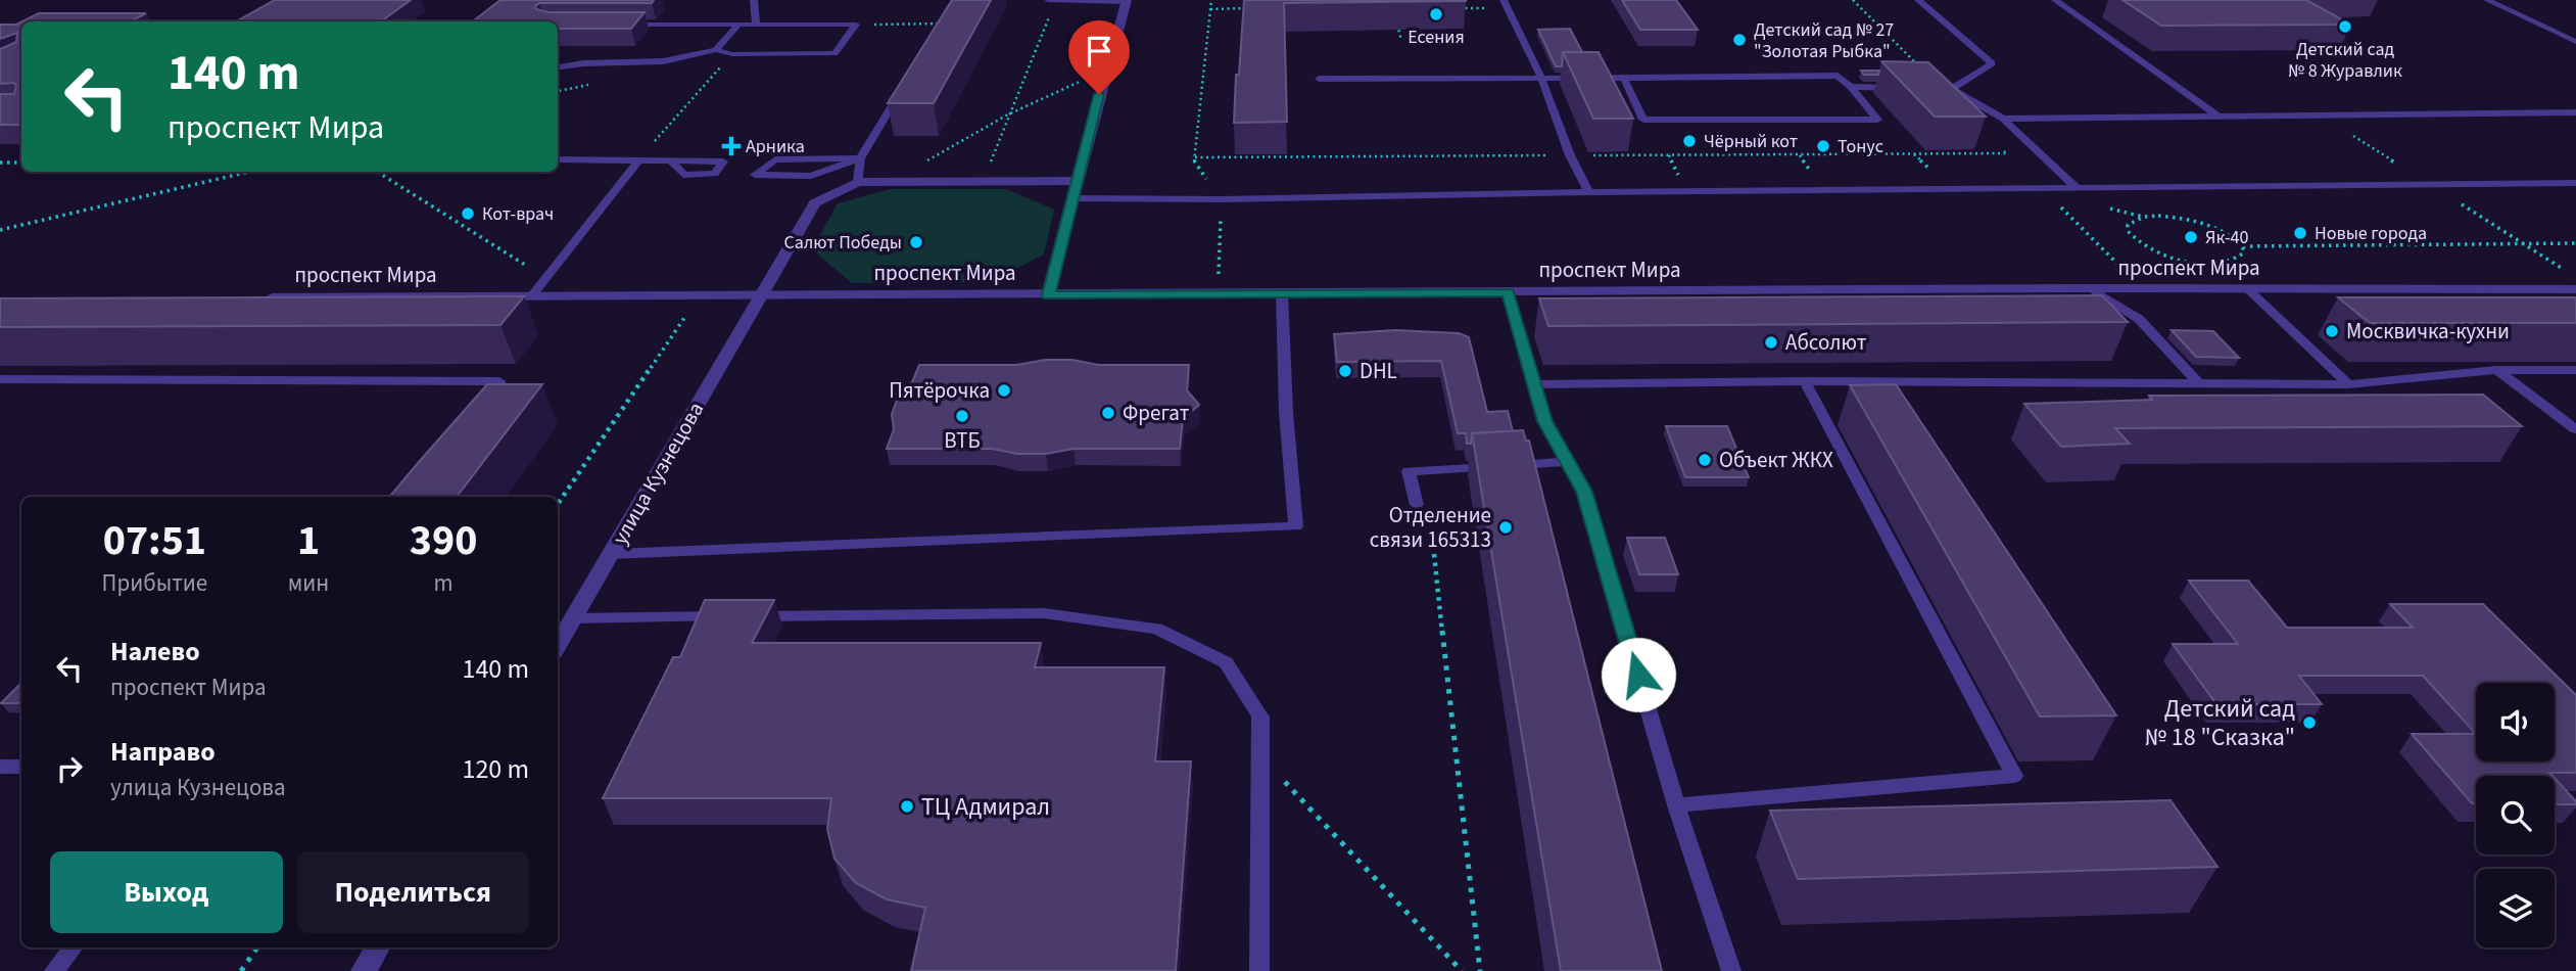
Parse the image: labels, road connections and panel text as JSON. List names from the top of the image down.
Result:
{
  "streets": {
    "street": ["проспект Мира", "улица Кузнецова"]
  },
  "crossings": [
    ["проспект Мира", "улица Кузнецова"]
  ],
  "places": {
    "other": [
      "Есения",
      "Детский сад № 8 Журавлик",
      "Детский сад № 27 \"Золотая Рыбка\"",
      "Чёрный кот",
      "Тонус",
      "Кот-врач",
      "Новые города",
      "Як-40",
      "Салют Победы",
      "Москвичка-кухни",
      "Абсолют",
      "DHL",
      "Пятёрочка",
      "Фрегат",
      "ВТБ",
      "Объект ЖКХ",
      "Отделение связи 165313",
      "Детский сад № 18 \"Сказка\"",
      "ТЦ Адмирал"
    ],
    "health": ["Арника"]
  },
  "page": {
    "turn": ["140 m", "проспект Мира"],
    "eta": [
      "07:51",
      "Прибытие",
      "1",
      "мин",
      "390",
      "m"
    ],
    "list": [
      {
        "name": "Налево",
        "note": "проспект Мира",
        "value": "140 m"
      },
      {
        "name": "Направо",
        "note": "улица Кузнецова",
        "value": "120 m"
      }
    ],
    "buttons": ["Выход", "Поделиться"]
  }
}
